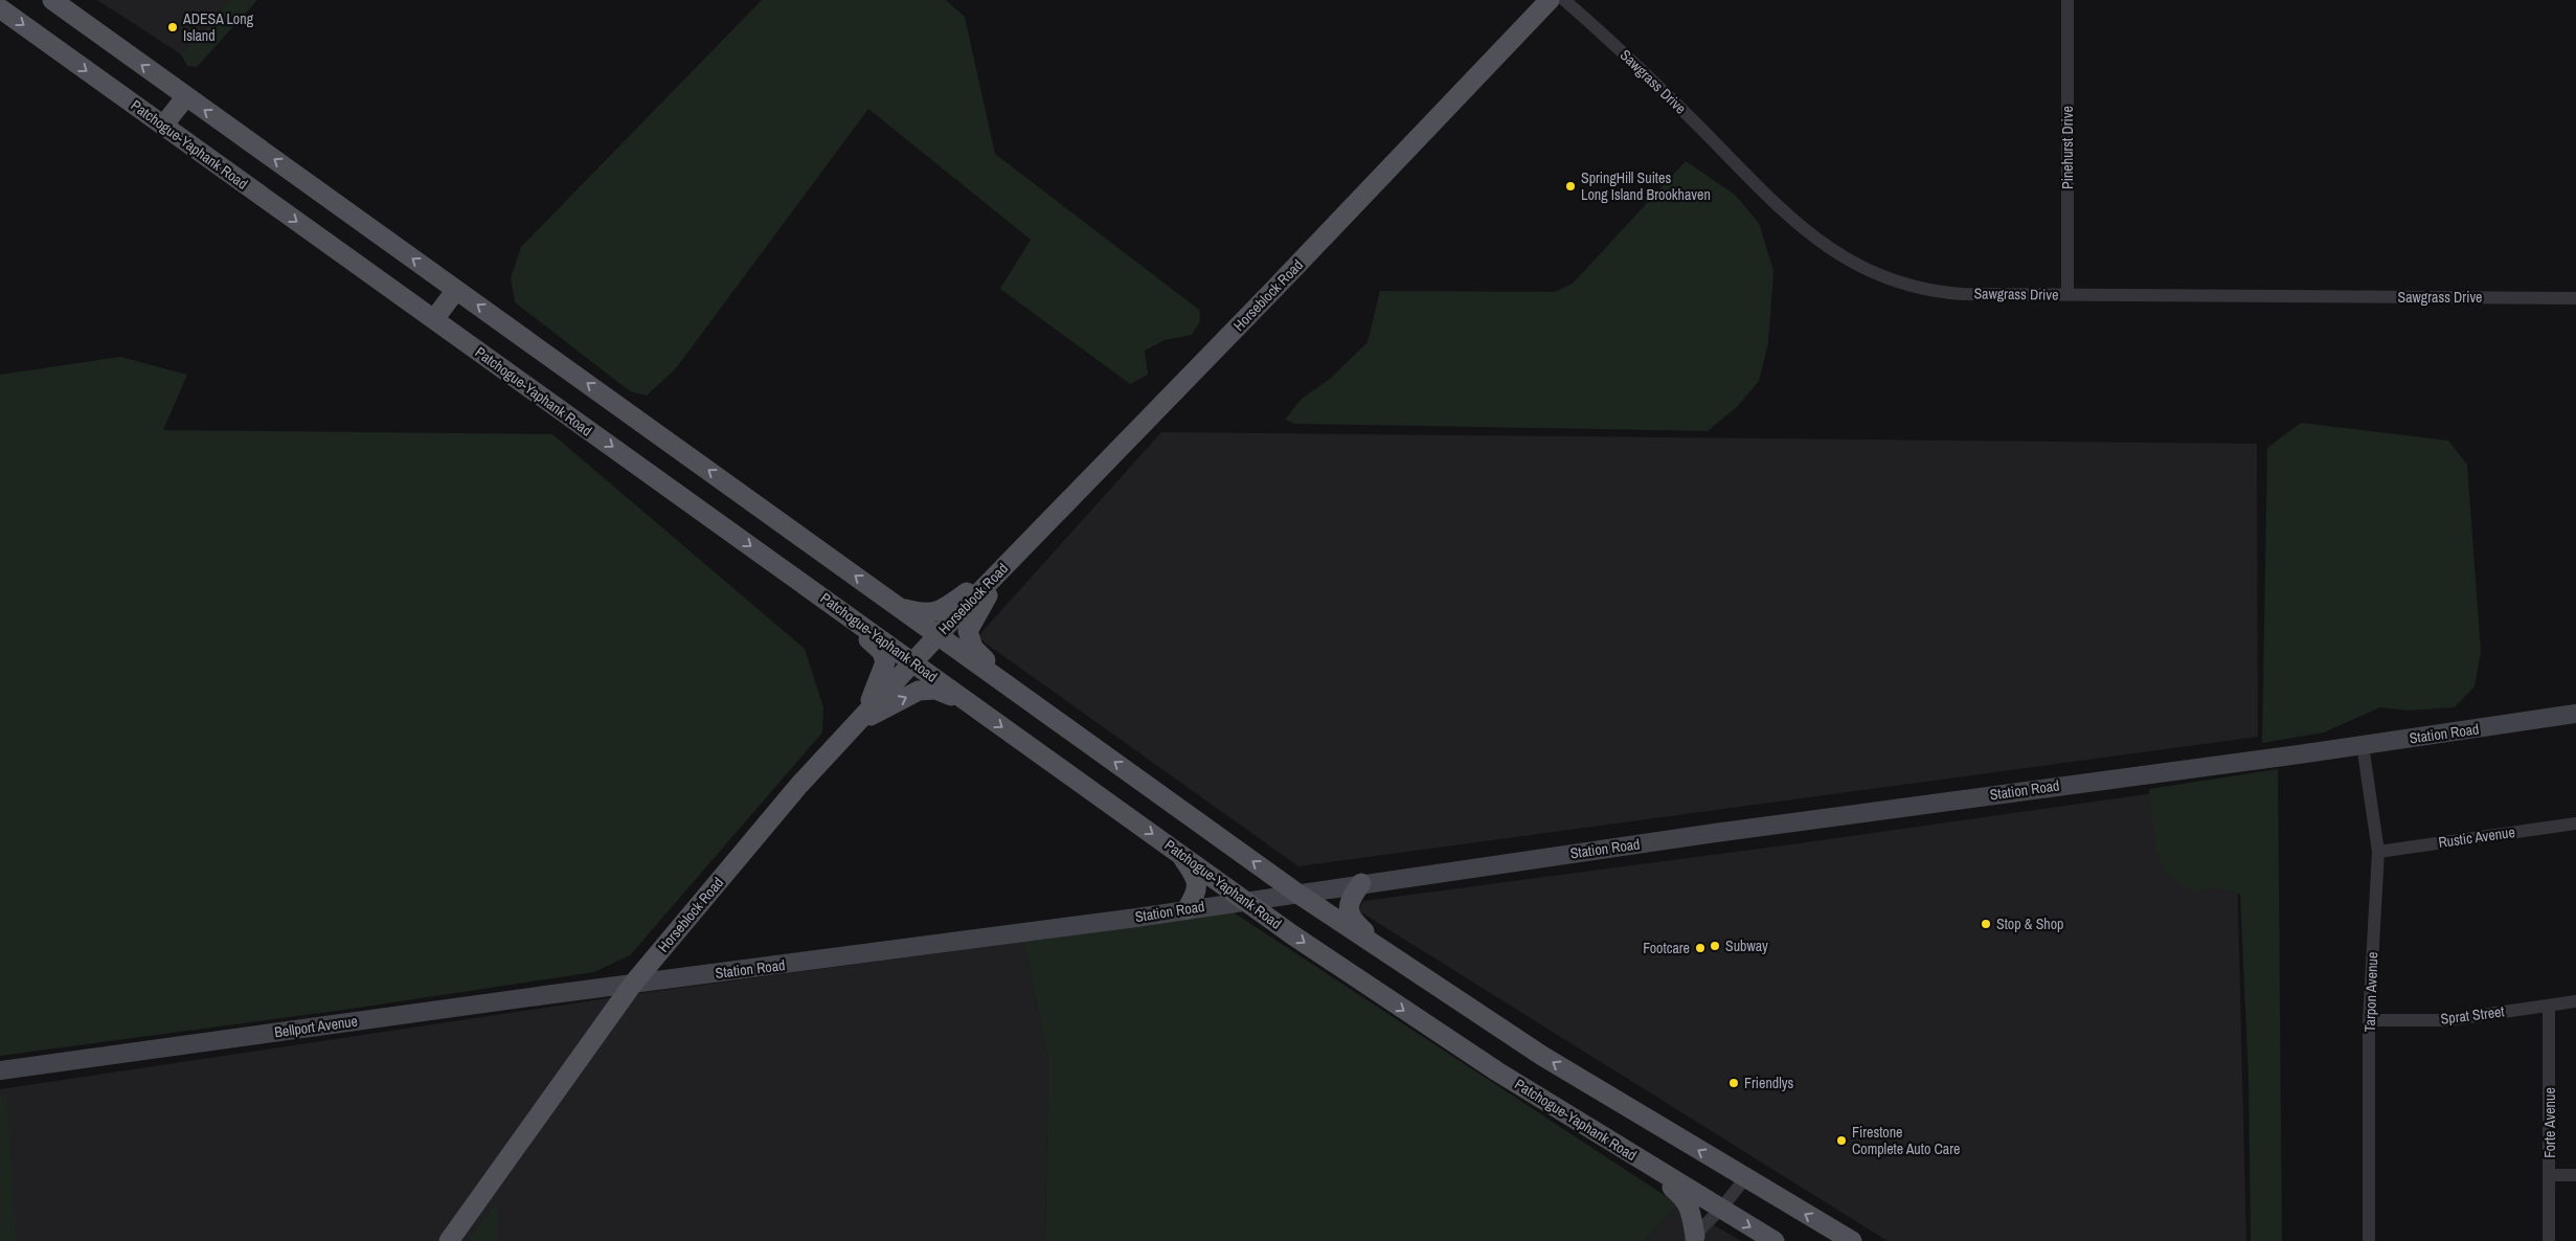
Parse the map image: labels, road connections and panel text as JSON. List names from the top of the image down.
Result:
{
  "streets": {
    "main road": [
      "Patchogue-Yaphank Road",
      "Horseblock Road",
      "Station Road",
      "Bellport Avenue"
    ],
    "street": [
      "Sawgrass Drive",
      "Pinehurst Drive",
      "Rustic Avenue",
      "Tarpon Avenue",
      "Sprat Street",
      "Forte Avenue"
    ]
  },
  "crossings": [
    ["Sawgrass Drive", "Pinehurst Drive"],
    ["Patchogue-Yaphank Road", "Horseblock Road"],
    ["Patchogue-Yaphank Road", "Station Road"],
    ["Horseblock Road", "Station Road"],
    ["Horseblock Road", "Bellport Avenue"],
    ["Station Road", "Tarpon Avenue"],
    ["Station Road", "Bellport Avenue"],
    ["Rustic Avenue", "Tarpon Avenue"],
    ["Tarpon Avenue", "Sprat Street"],
    ["Sprat Street", "Forte Avenue"]
  ],
  "places": [
    "ADESA Long Island",
    "SpringHill Suites Long Island Brookhaven",
    "Stop & Shop",
    "Subway",
    "Footcare",
    "Friendlys",
    "Firestone Complete Auto Care"
  ]
}
